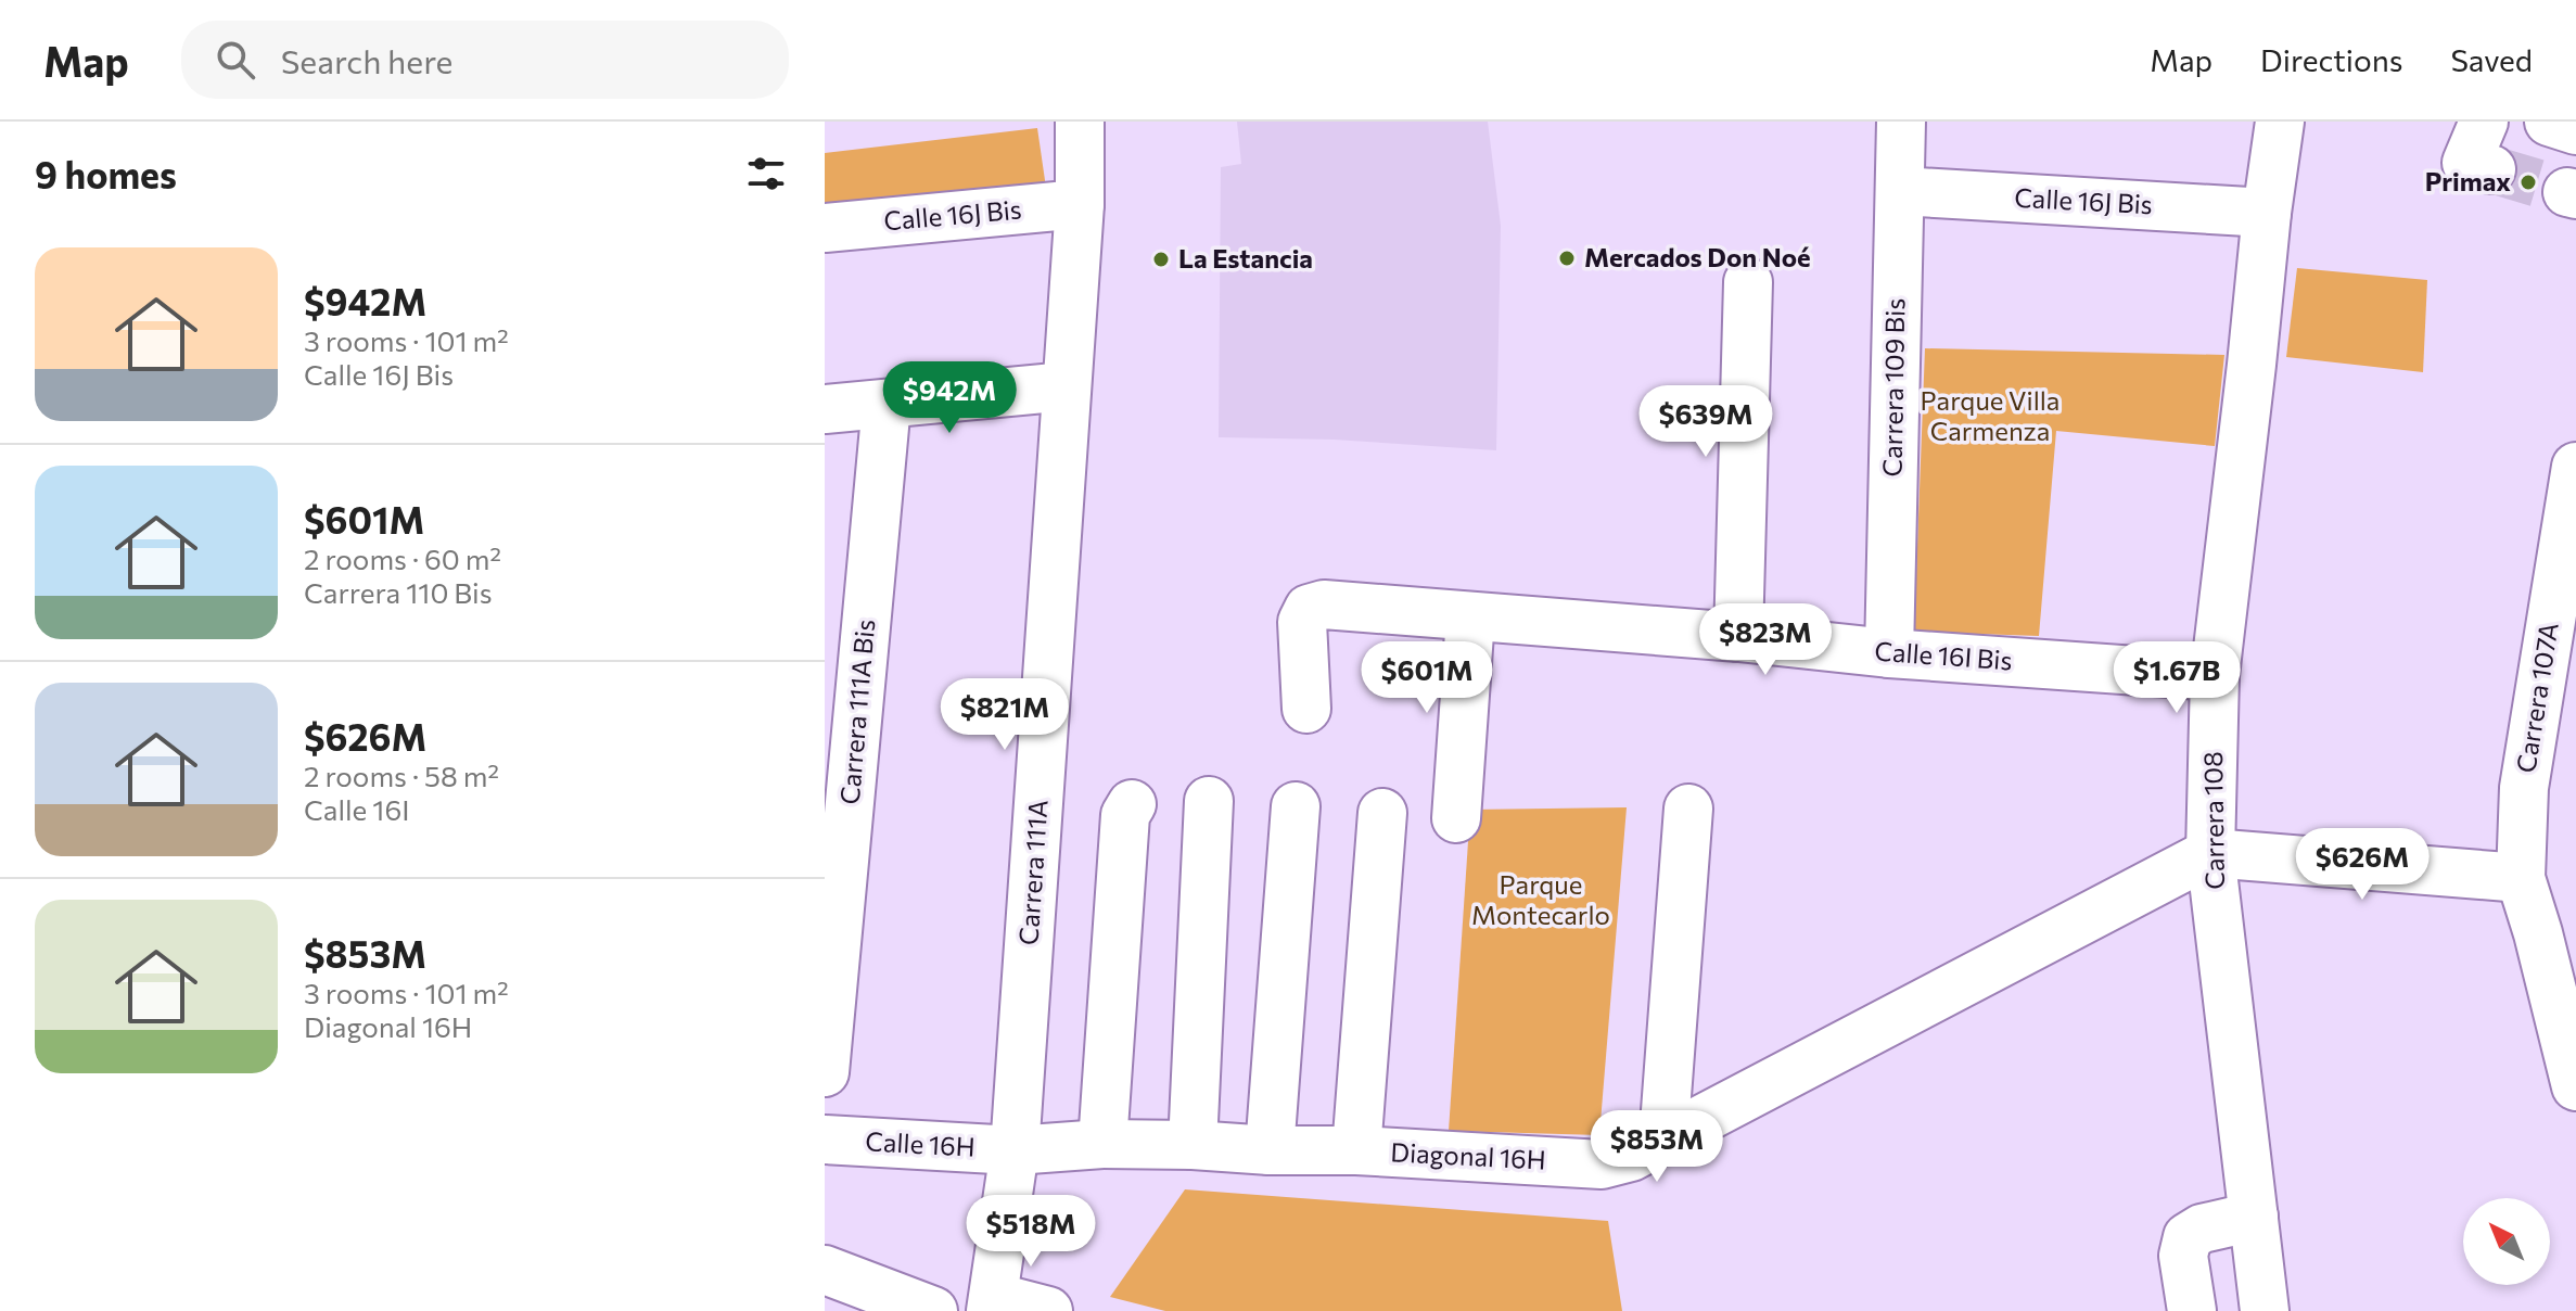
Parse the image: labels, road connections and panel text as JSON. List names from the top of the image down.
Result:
{
  "streets": {
    "street": [
      "Calle 16J Bis",
      "Carrera 109 Bis",
      "Calle 16I Bis",
      "Carrera 107A",
      "Carrera 111A Bis",
      "Carrera 108",
      "Carrera 111A",
      "Calle 16H",
      "Diagonal 16H"
    ]
  },
  "crossings": [
    ["Calle 16J Bis", "Carrera 109 Bis"],
    ["Calle 16J Bis", "Carrera 108"],
    ["Calle 16J Bis", "Carrera 111A"],
    ["Carrera 109 Bis", "Calle 16I Bis"],
    ["Calle 16I Bis", "Carrera 108"],
    ["Carrera 108", "Diagonal 16H"],
    ["Carrera 111A", "Calle 16H"],
    ["Carrera 111A", "Diagonal 16H"],
    ["Calle 16H", "Diagonal 16H"]
  ],
  "parks": ["Parque Villa Carmenza", "Parque Montecarlo"],
  "places": ["Primax", "Mercados Don Noé", "La Estancia"],
  "north": "top left",
  "page": {
    "header": "Map",
    "search": "Search here",
    "nav": ["Map", "Directions", "Saved"],
    "heading": "9 homes",
    "list": [
      {
        "name": "$942M",
        "note": "3 rooms · 101 m² · Calle 16J Bis"
      },
      {
        "name": "$601M",
        "note": "2 rooms · 60 m² · Carrera 110 Bis"
      },
      {
        "name": "$626M",
        "note": "2 rooms · 58 m² · Calle 16I"
      },
      {
        "name": "$853M",
        "note": "3 rooms · 101 m² · Diagonal 16H"
      }
    ],
    "price": [
      "$942M",
      "$639M",
      "$823M",
      "$601M",
      "$1.67B",
      "$821M",
      "$626M",
      "$853M",
      "$518M"
    ]
  }
}
